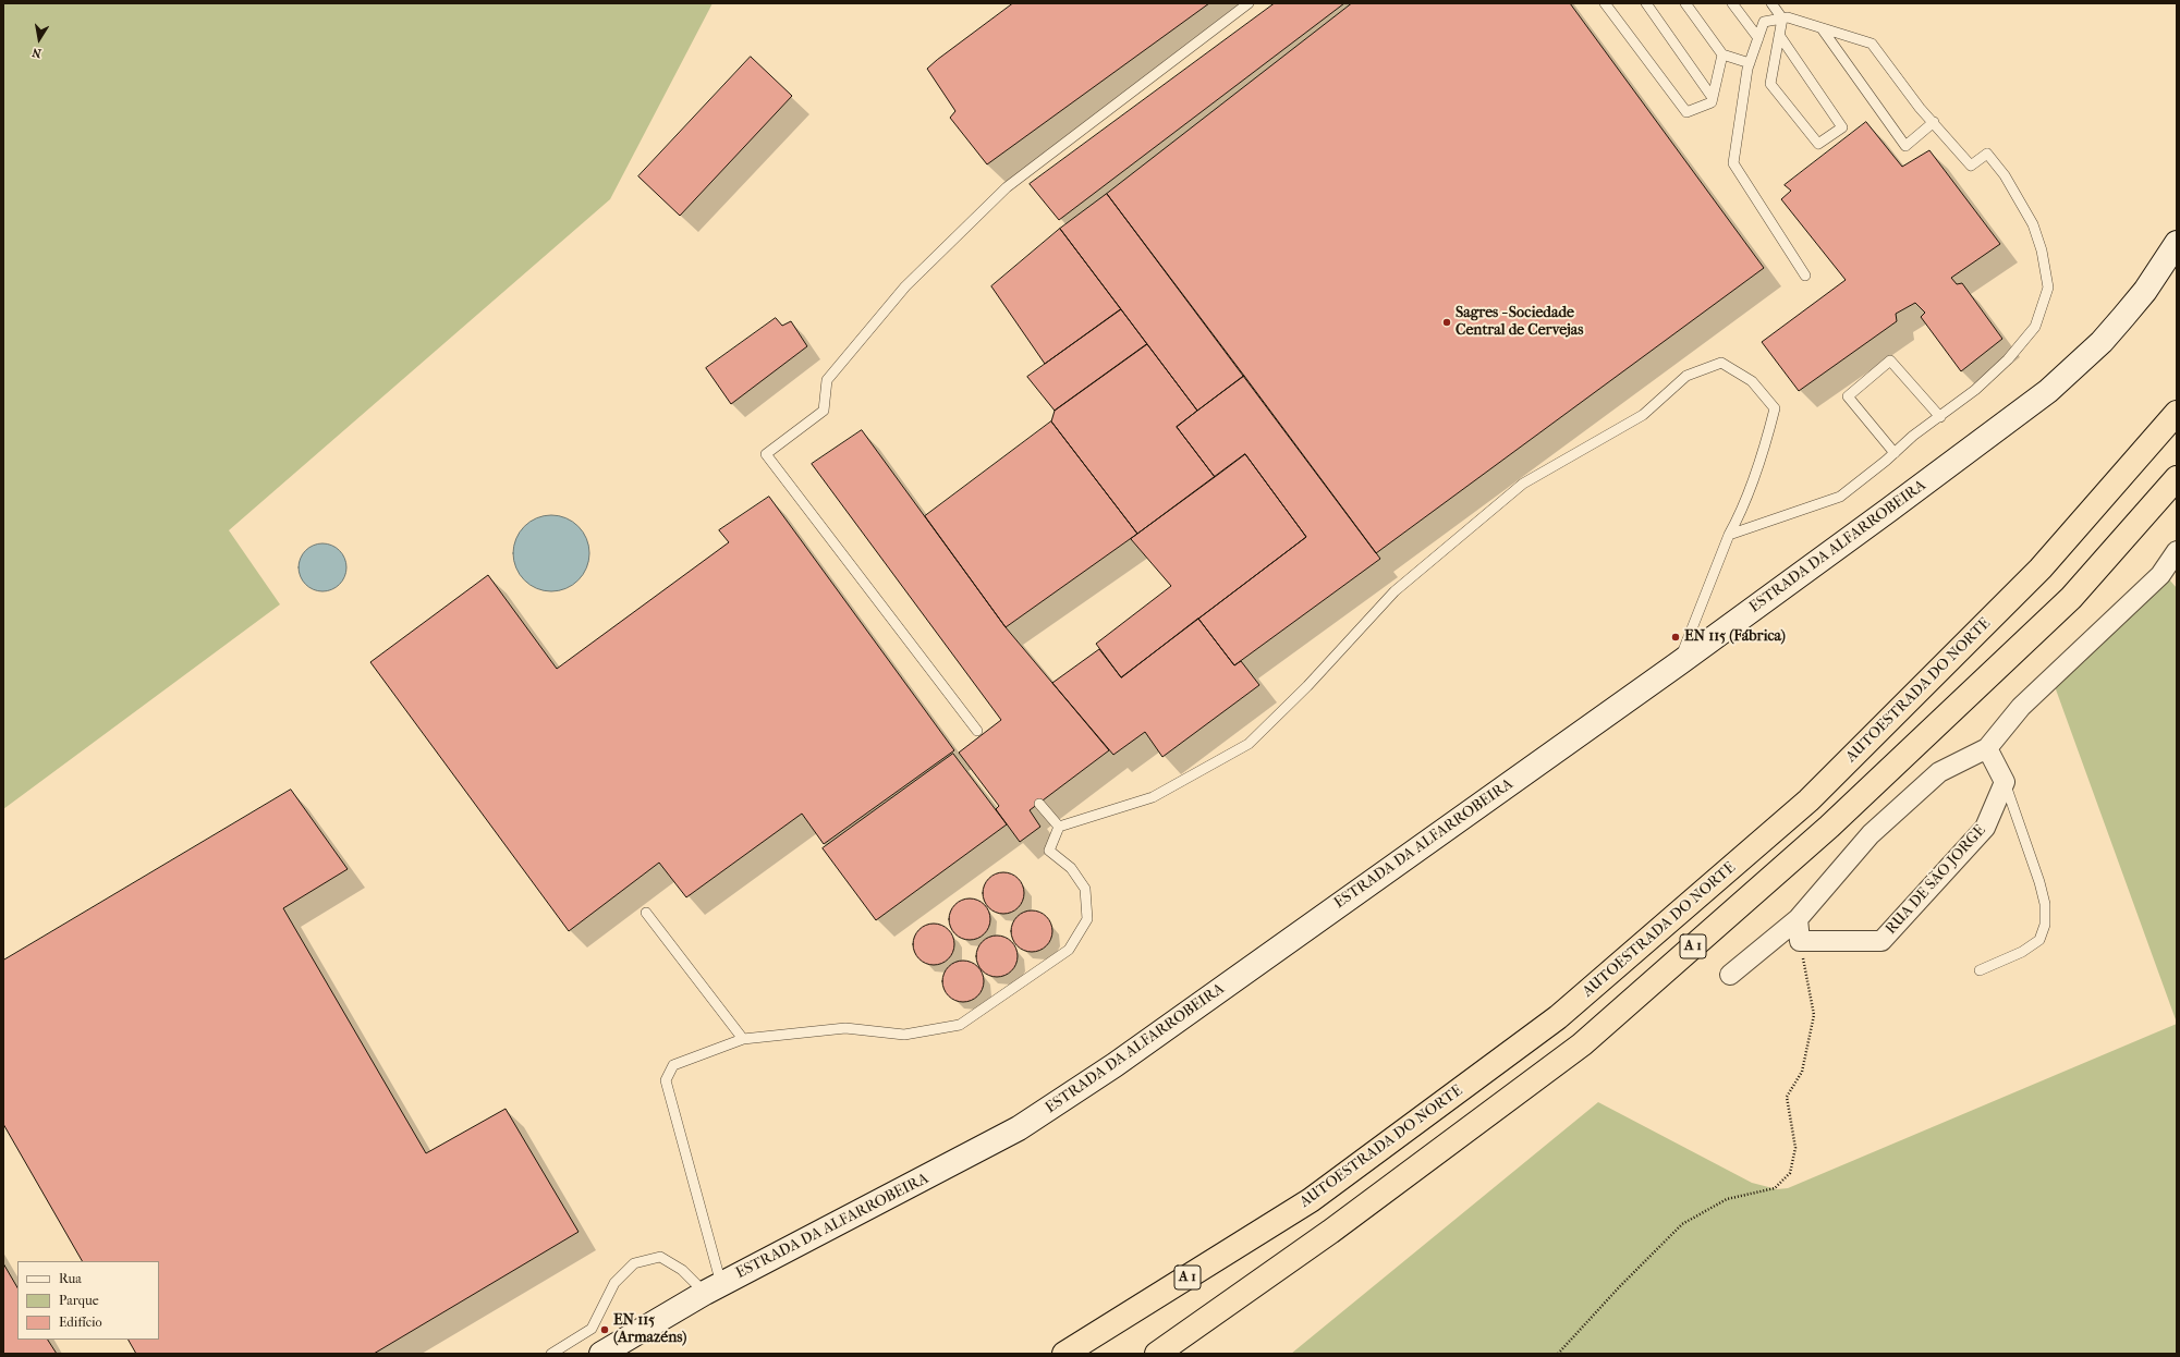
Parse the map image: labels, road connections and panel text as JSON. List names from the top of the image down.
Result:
{
  "streets": {
    "highway": ["AUTOESTRADA DO NORTE", "A 1"],
    "main road": ["ESTRADA DA ALFARROBEIRA"],
    "street": ["RUA DE SÃO JORGE"]
  },
  "places": ["Sagres - Sociedade Central de Cervejas", "EN 115 (Fábrica)", "EN 115 (Armazéns)"],
  "legend": ["Rua", "Parque", "Edifício"],
  "north": "bottom"
}
